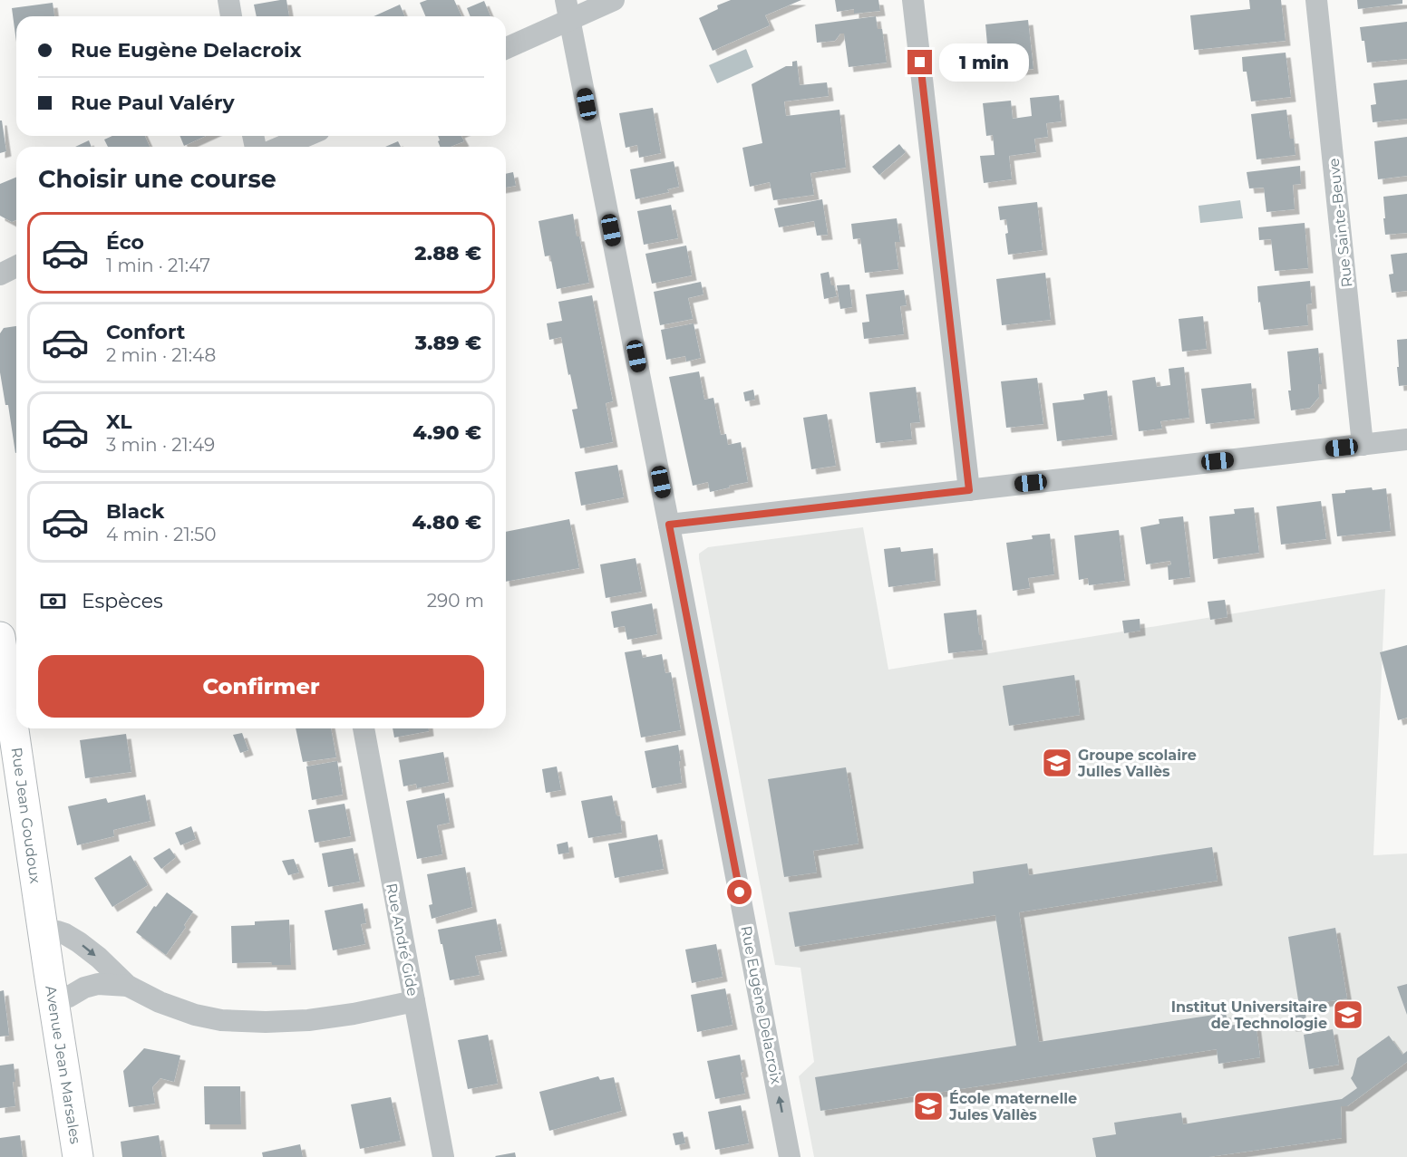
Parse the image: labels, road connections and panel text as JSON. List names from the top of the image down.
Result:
{
  "streets": {
    "main road": ["Rue Jean Goudoux", "Avenue Jean Marsales"],
    "street": ["Rue Sainte-Beuve", "Rue André Gide", "Rue Eugène Delacroix"]
  },
  "crossings": [
    ["Rue Jean Goudoux", "Avenue Jean Marsales"]
  ],
  "one_way": ["Rue Eugène Delacroix"],
  "places": {
    "school or university": ["Groupe scolaire Julles Vallès", "Institut Universitaire de Technologie", "École maternelle Jules Vallès"]
  },
  "page": {
    "banner": ["Rue Eugène Delacroix", "Rue Paul Valéry"],
    "bubble": "1 min",
    "heading": "Choisir une course",
    "list": [
      {
        "name": "Éco",
        "note": "1 min · 21:47",
        "value": "2.88 €"
      },
      {
        "name": "Confort",
        "note": "2 min · 21:48",
        "value": "3.89 €"
      },
      {
        "name": "XL",
        "note": "3 min · 21:49",
        "value": "4.90 €"
      },
      {
        "name": "Black",
        "note": "4 min · 21:50",
        "value": "4.80 €"
      }
    ],
    "pay": ["Espèces", "290 m"],
    "buttons": "Confirmer"
  }
}
